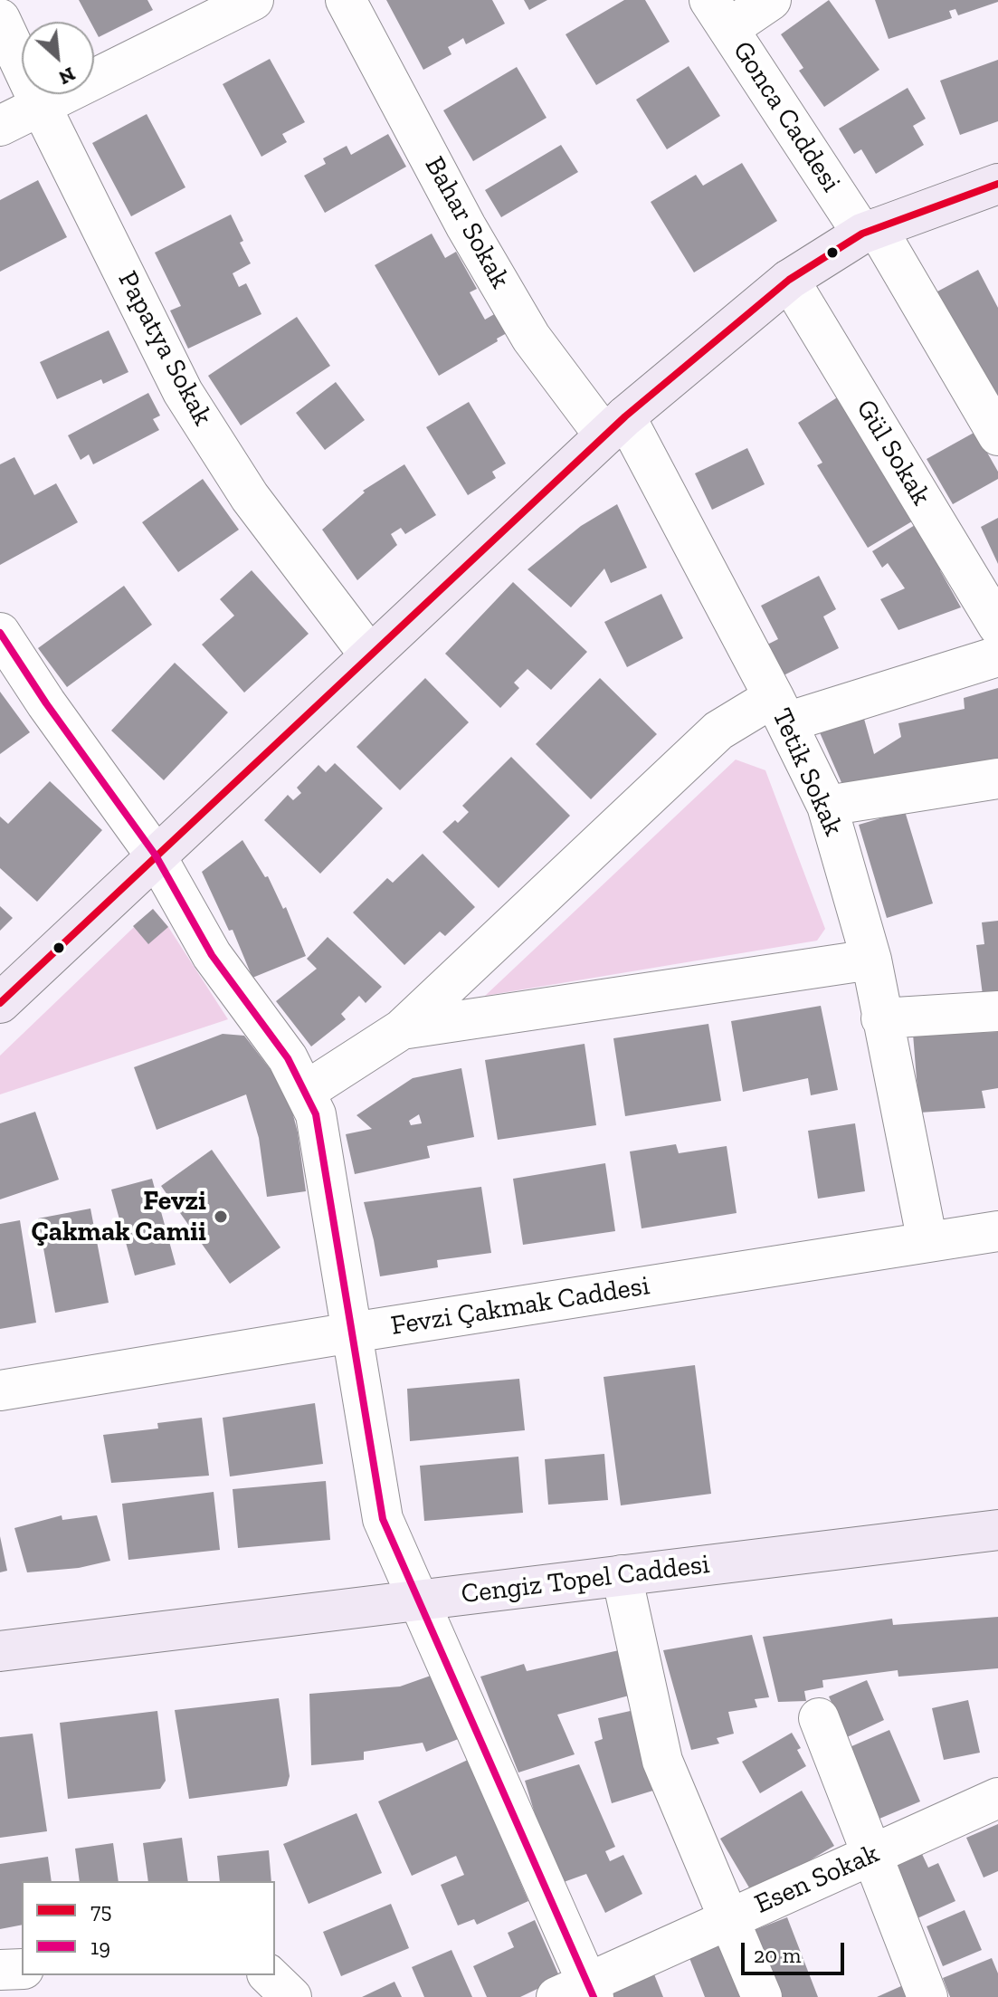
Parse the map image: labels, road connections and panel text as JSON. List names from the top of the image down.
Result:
{
  "streets": {
    "main road": ["Cengiz Topel Caddesi"],
    "street": [
      "Gonca Caddesi",
      "Bahar Sokak",
      "Papatya Sokak",
      "Gül Sokak",
      "Tetik Sokak",
      "Fevzi Çakmak Caddesi",
      "Esen Sokak"
    ]
  },
  "crossings": [
    ["Bahar Sokak", "Tetik Sokak"],
    ["Tetik Sokak", "Fevzi Çakmak Caddesi"]
  ],
  "places": ["Fevzi Çakmak Camii"],
  "lines": ["transit line 75", "transit line 19"],
  "legend": ["75", "19"],
  "scale_bar": "20 m",
  "north": "bottom right"
}
